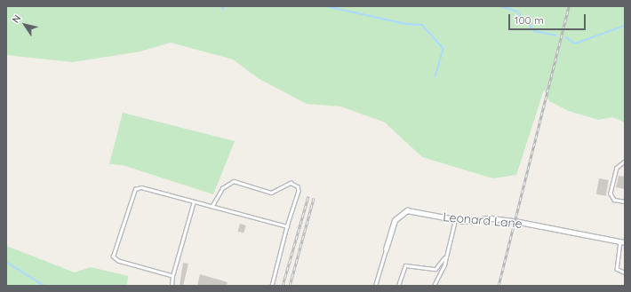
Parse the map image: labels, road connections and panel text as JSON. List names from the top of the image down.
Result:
{
  "streets": {
    "street": ["Leonard Lane"]
  },
  "scale_bar": "100 m",
  "north": "top left"
}
